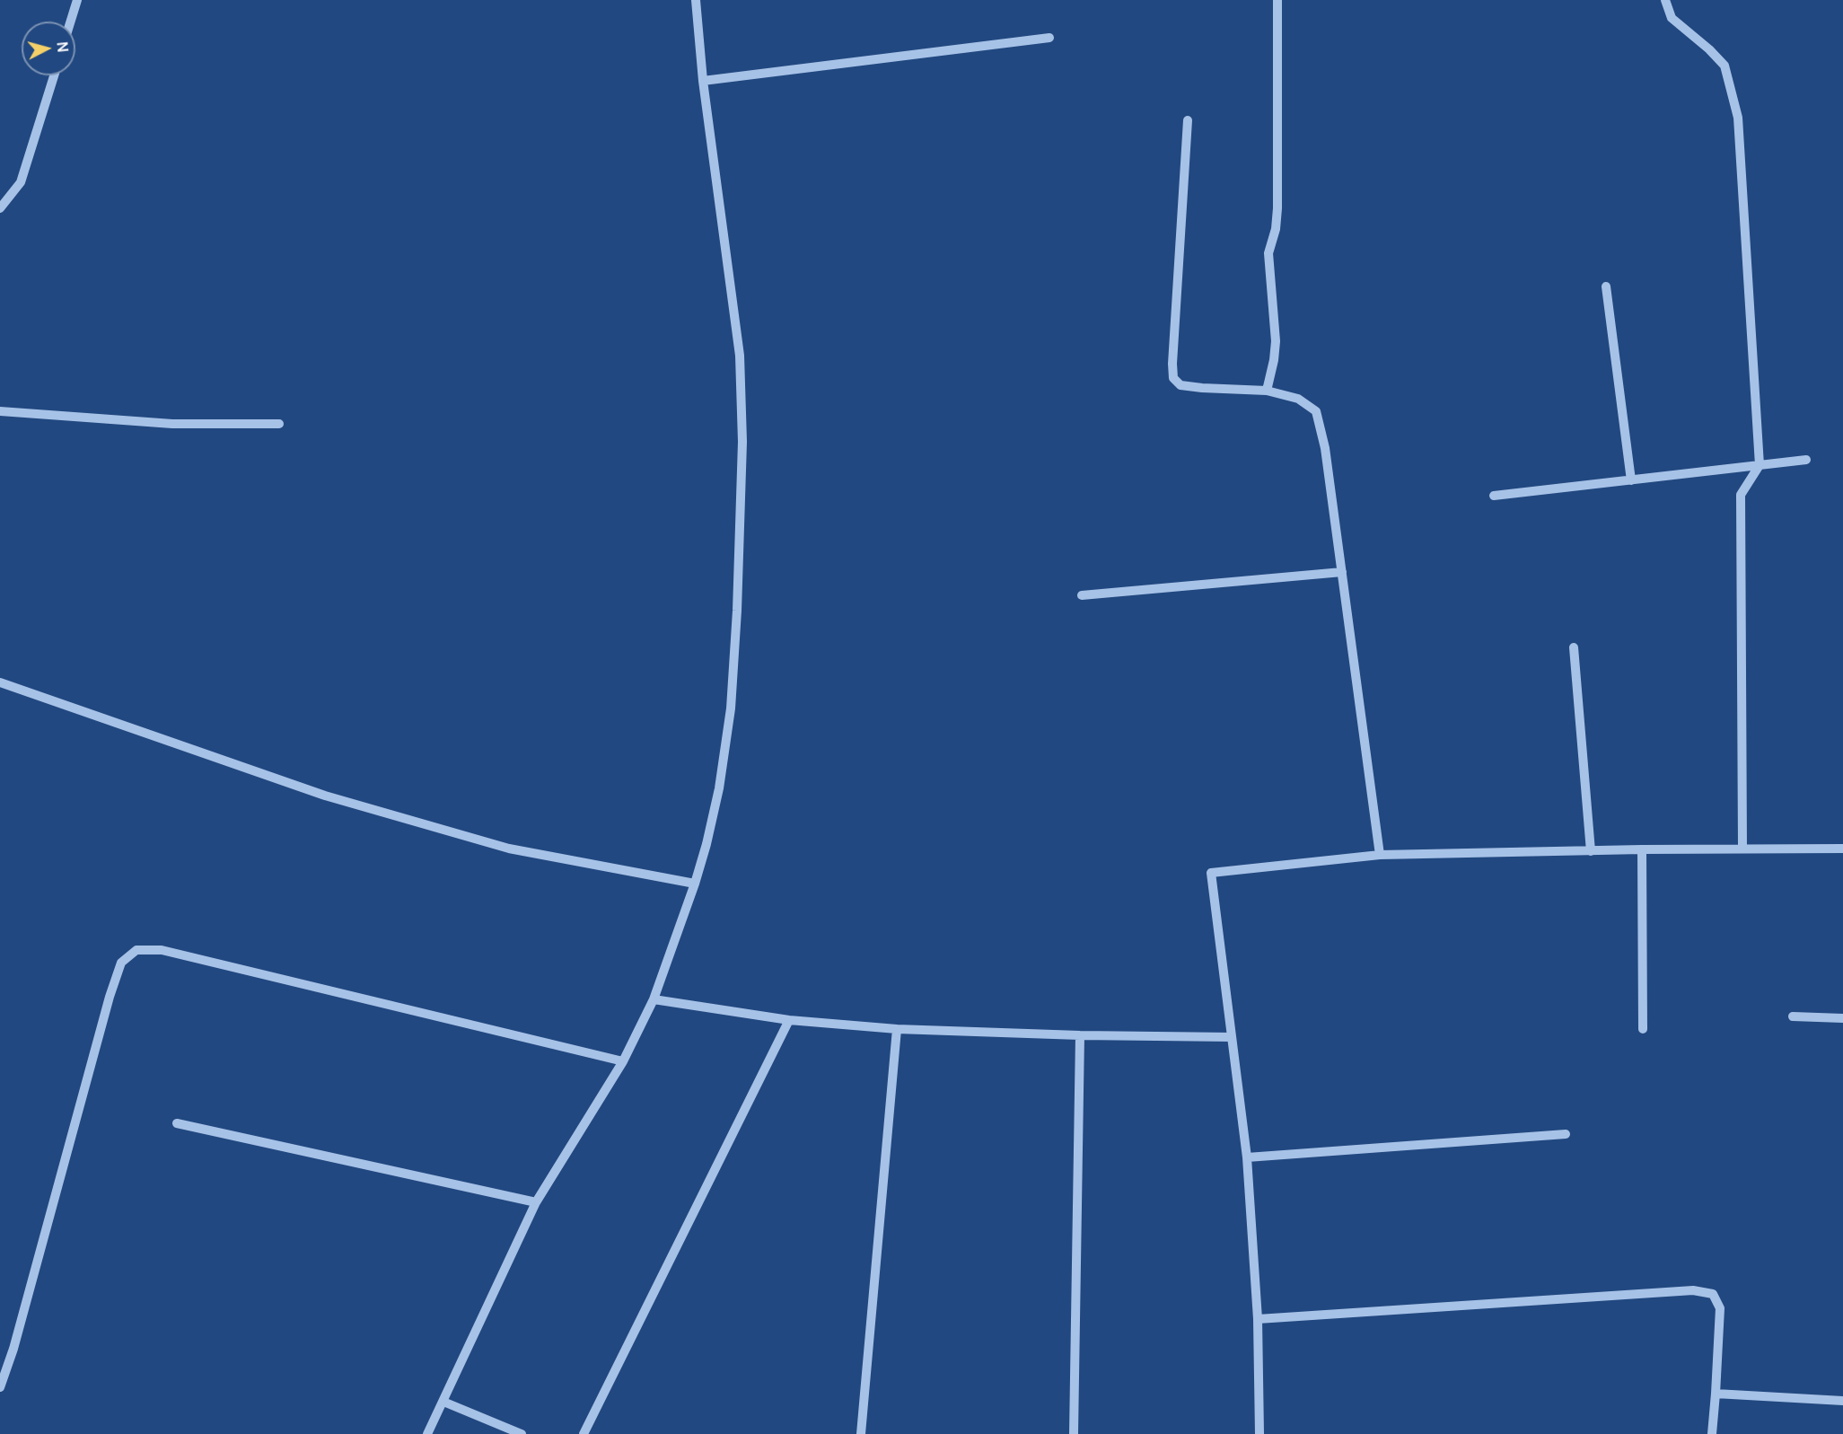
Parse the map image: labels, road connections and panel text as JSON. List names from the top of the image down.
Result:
{
  "north": "right"
}
